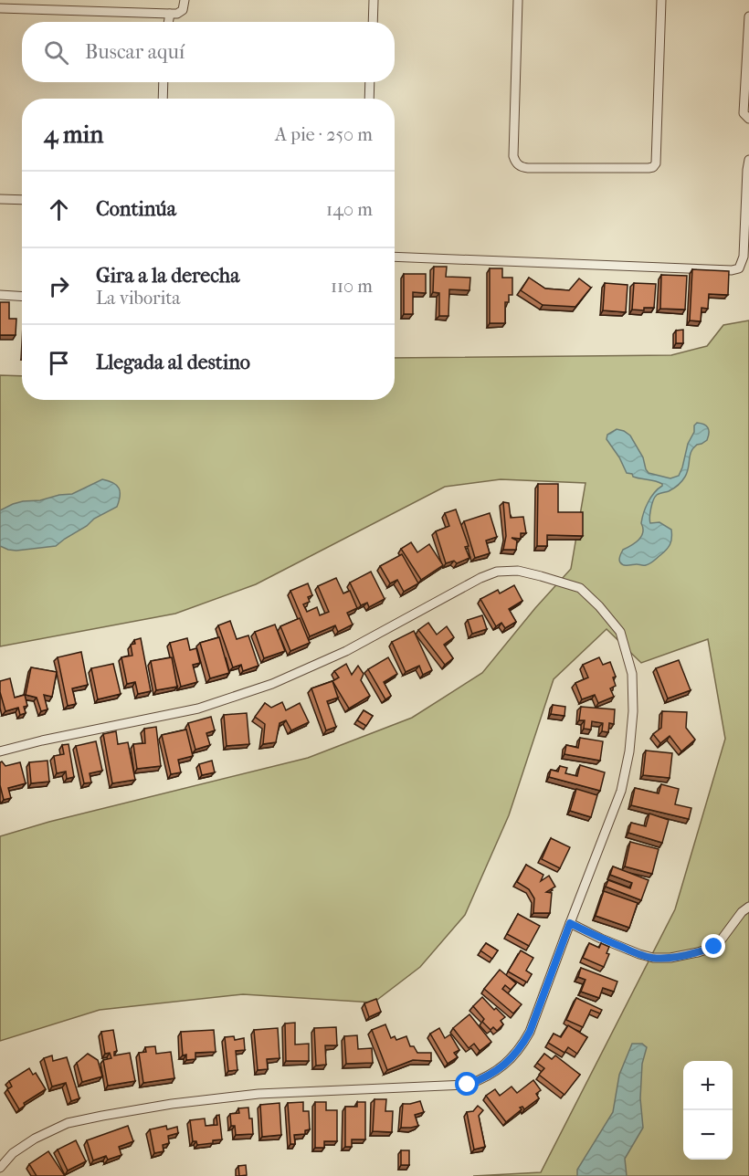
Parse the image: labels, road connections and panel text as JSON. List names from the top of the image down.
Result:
{
  "page": {
    "search": "Buscar aquí",
    "heading": ["4 min", "A pie · 250 m"],
    "list": [
      ["Continúa", "140 m"],
      ["Gira a la derecha", "La viborita", "110 m"],
      "Llegada al destino"
    ],
    "map_buttons": ["+", "−"]
  }
}
